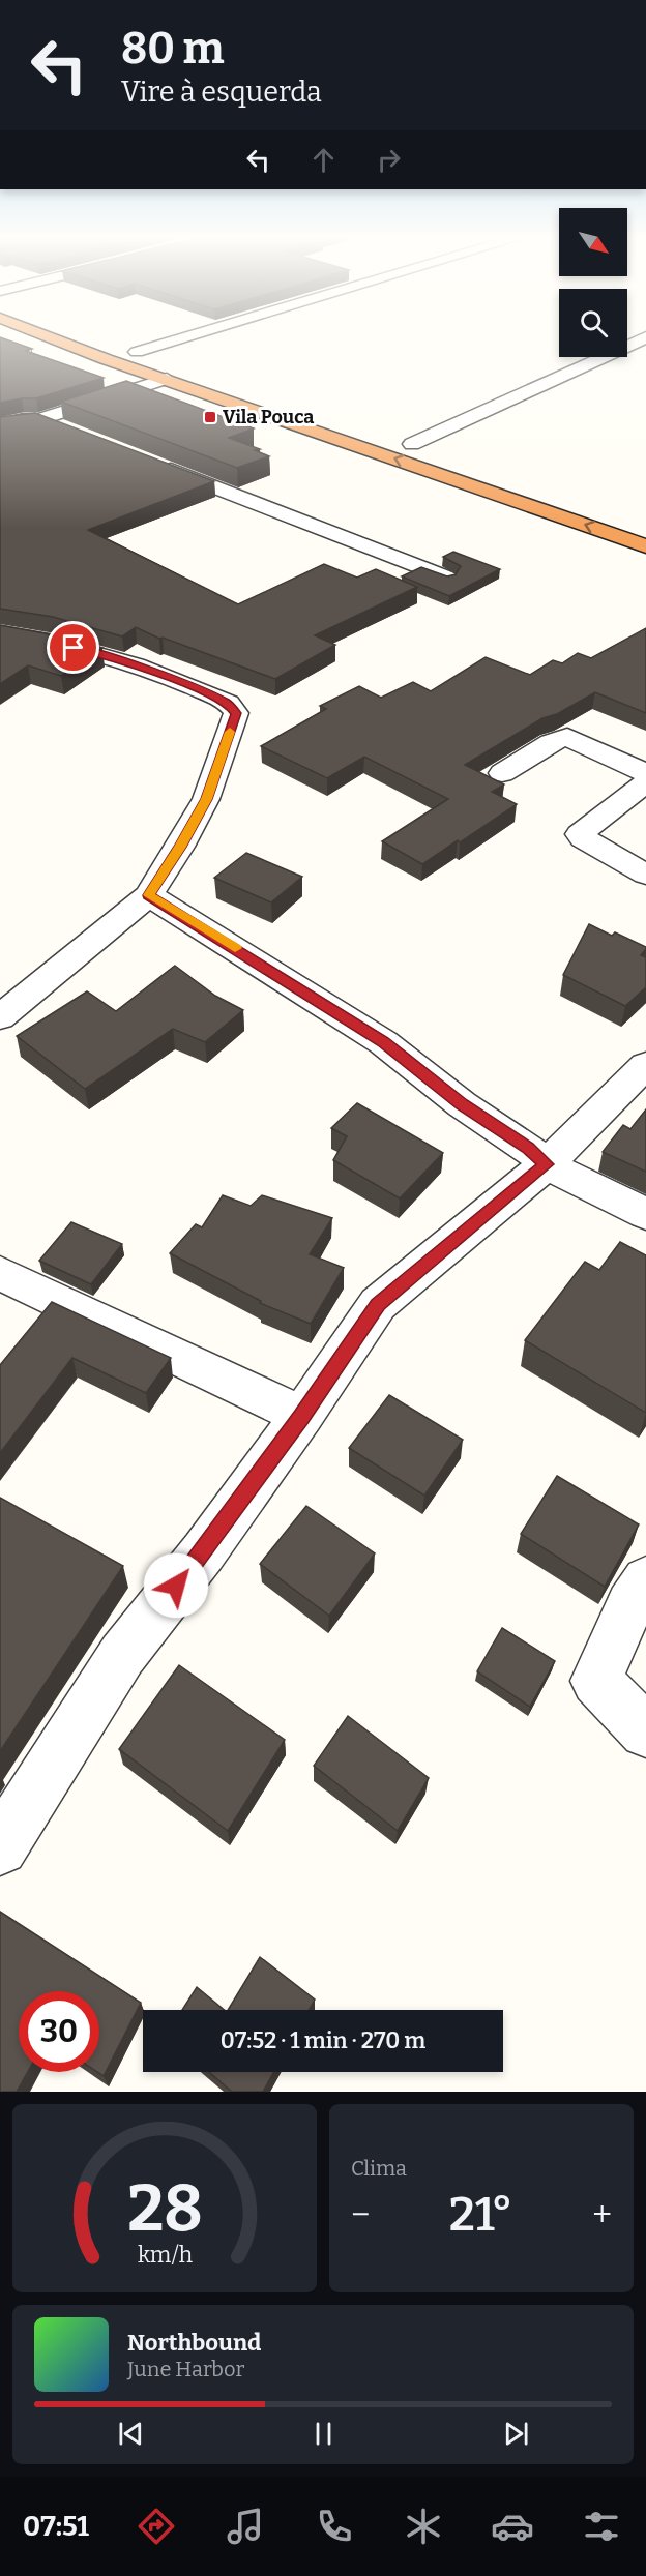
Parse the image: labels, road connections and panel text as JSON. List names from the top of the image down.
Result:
{
  "places": {
    "transit": ["Vila Pouca"]
  },
  "north": "bottom right",
  "page": {
    "turn": ["80 m", "Vire à esquerda"],
    "limit": "30",
    "trip": "07:52 · 1 min · 270 m",
    "tile": "Clima",
    "heat": ["−", "21°", "+"],
    "song": ["Northbound", "June Harbor"],
    "tabs": "07:51",
    "gauge": ["28", "km/h"]
  }
}
